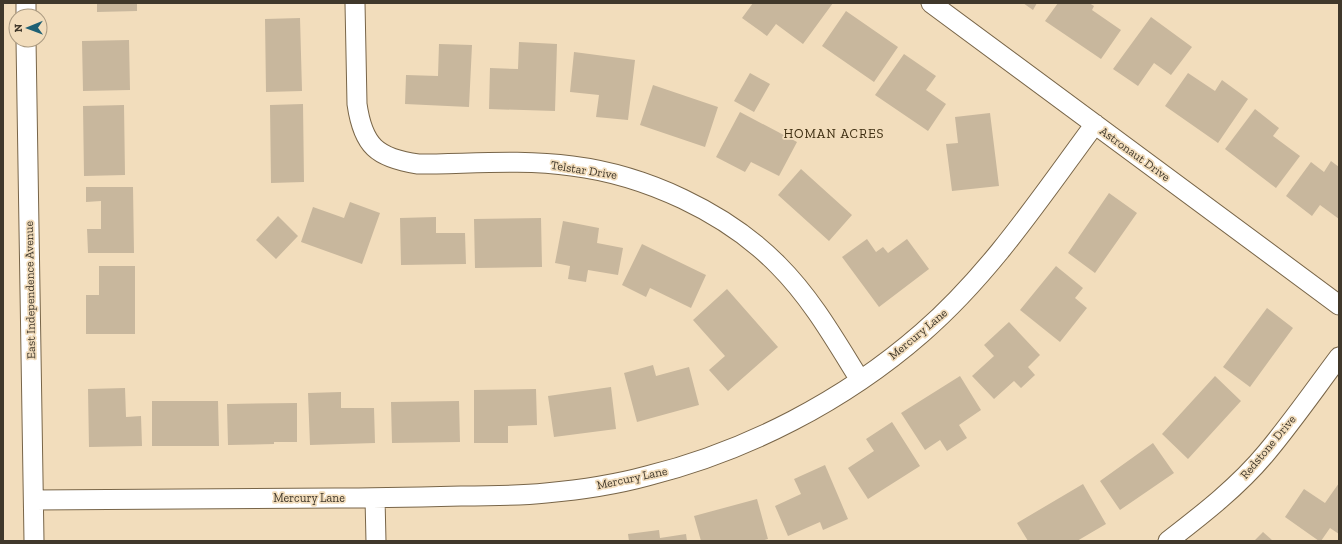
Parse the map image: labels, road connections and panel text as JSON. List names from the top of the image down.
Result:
{
  "streets": {
    "street": [
      "Astronaut Drive",
      "Telstar Drive",
      "East Independence Avenue",
      "Mercury Lane",
      "Redstone Drive"
    ]
  },
  "crossings": [
    ["Astronaut Drive", "Mercury Lane"],
    ["Telstar Drive", "Mercury Lane"],
    ["East Independence Avenue", "Mercury Lane"]
  ],
  "districts": ["HOMAN ACRES"],
  "north": "left"
}
